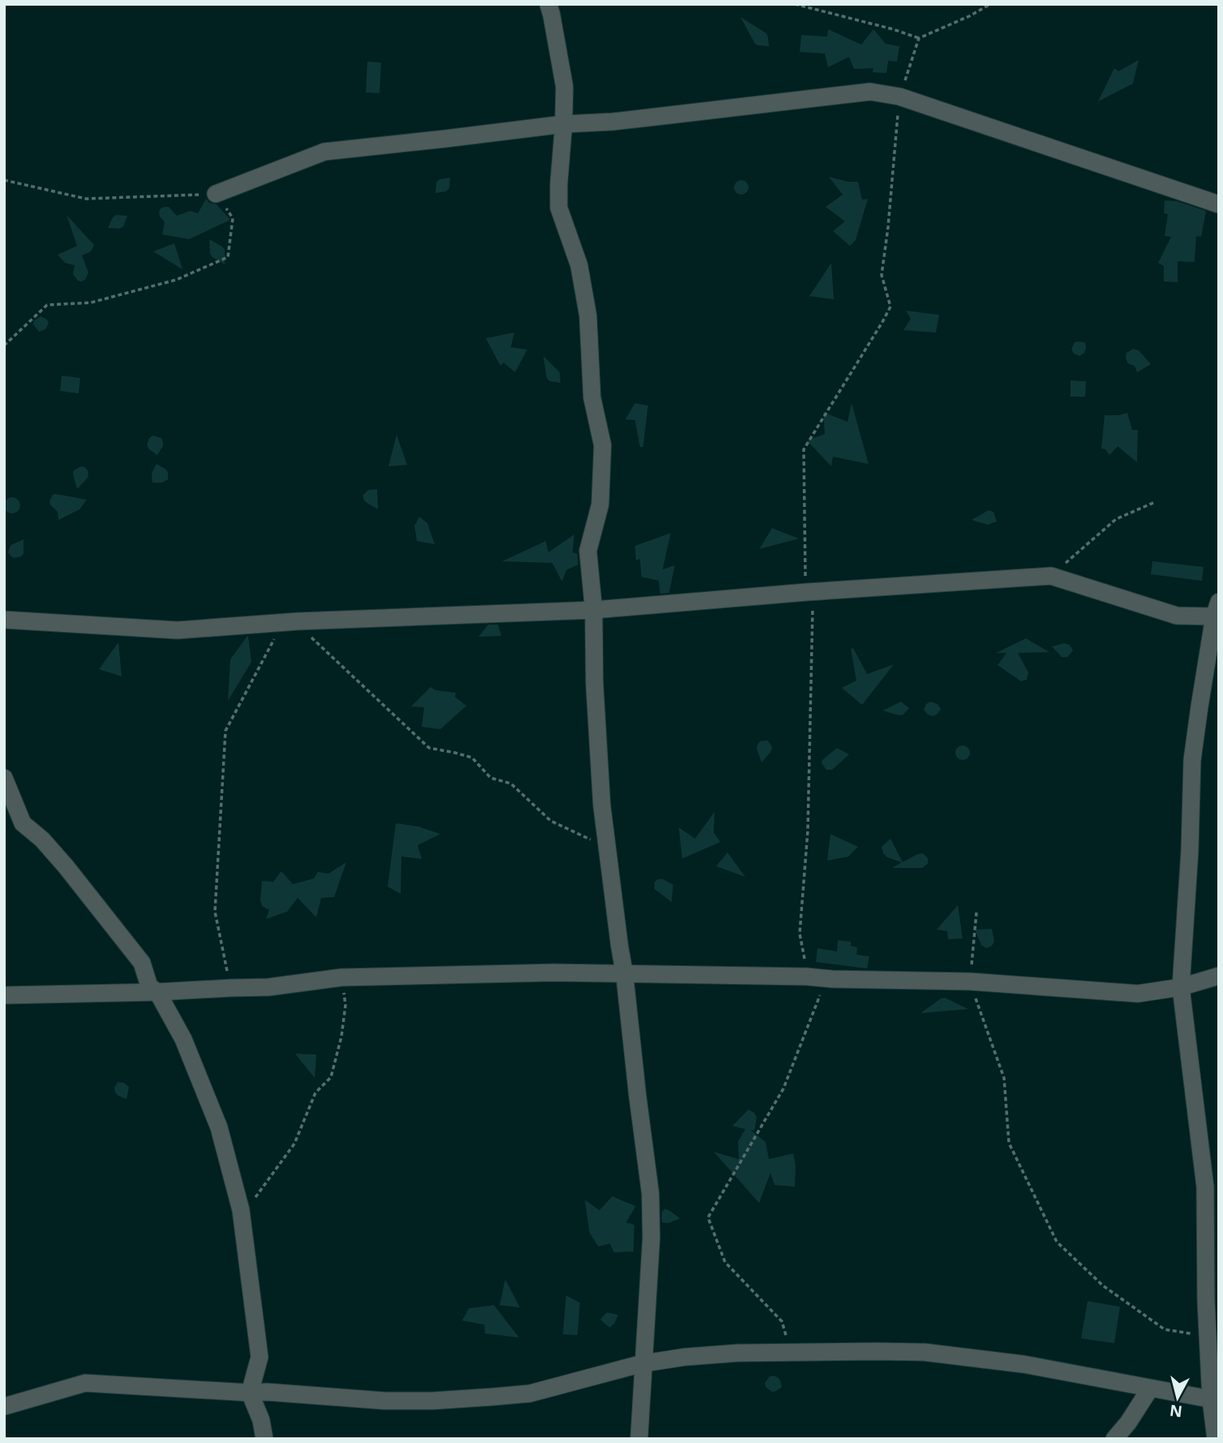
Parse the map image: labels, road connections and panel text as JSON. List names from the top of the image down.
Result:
{
  "north": "bottom"
}
